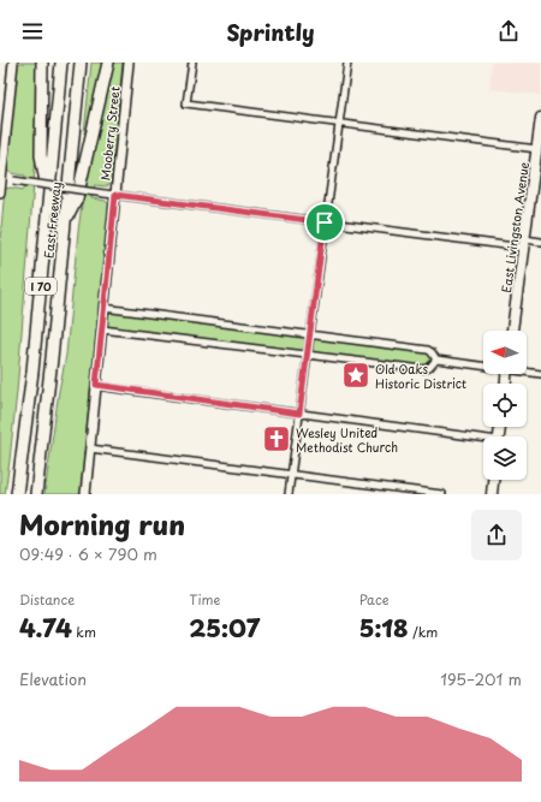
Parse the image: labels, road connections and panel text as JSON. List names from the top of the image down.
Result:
{
  "streets": {
    "highway": ["East Freeway", "I 70"],
    "main road": ["East Livingston Avenue"],
    "street": ["Mooberry Street"]
  },
  "places": {
    "place": ["Old Oaks Historic District"],
    "church": ["Wesley United Methodist Church"]
  },
  "north": "left",
  "page": {
    "header": "Sprintly",
    "heading": ["Morning run", "09:49 · 6 × 790 m"],
    "stats": [
      ["Distance", "4.74 km"],
      ["Time", "25:07"],
      ["Pace", "5:18 /km"]
    ],
    "chart": ["Elevation", "195–201 m"]
  }
}
